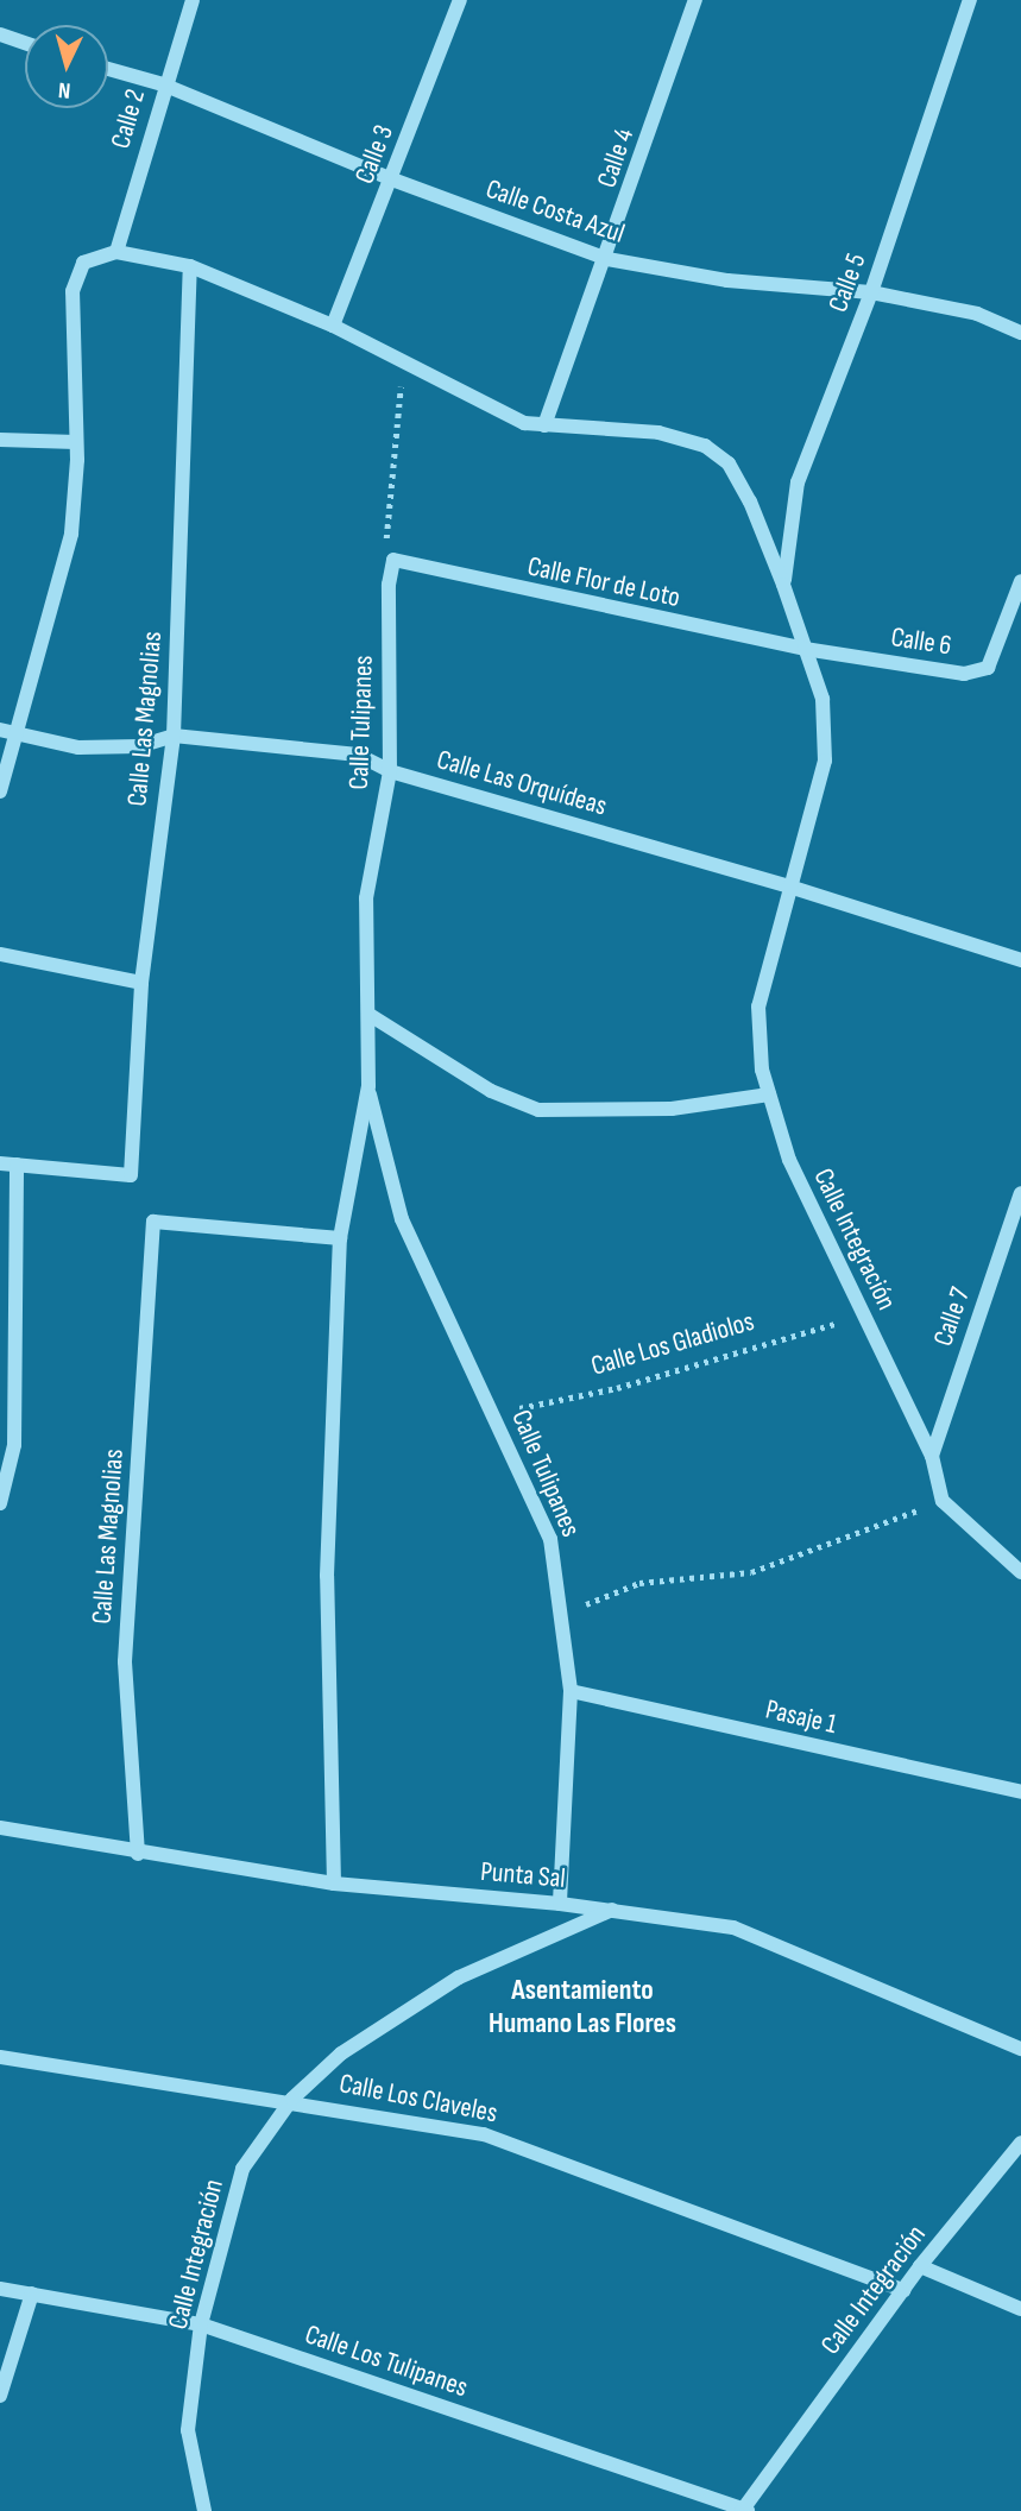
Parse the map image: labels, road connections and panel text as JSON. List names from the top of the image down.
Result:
{
  "streets": {
    "street": [
      "Calle 2",
      "Calle 3",
      "Calle 4",
      "Calle Costa Azul",
      "Calle 5",
      "Calle Flor de Loto",
      "Calle 6",
      "Calle Las Magnolias",
      "Calle Tulipanes",
      "Calle Las Orquídeas",
      "Calle Integración",
      "Calle 7",
      "Pasaje 1",
      "Punta Sal",
      "Calle Los Claveles",
      "Calle Los Tulipanes"
    ],
    "path": ["Calle Los Gladiolos"]
  },
  "crossings": [
    ["Calle 2", "Calle Costa Azul"],
    ["Calle 2", "Calle Integración"],
    ["Calle 3", "Calle Costa Azul"],
    ["Calle 3", "Calle Integración"],
    ["Calle 4", "Calle Costa Azul"],
    ["Calle 4", "Calle Integración"],
    ["Calle Costa Azul", "Calle 5"],
    ["Calle 5", "Calle Integración"],
    ["Calle Flor de Loto", "Calle 6"],
    ["Calle Flor de Loto", "Calle Tulipanes"],
    ["Calle Flor de Loto", "Calle Integración"],
    ["Calle 6", "Calle Integración"],
    ["Calle Las Magnolias", "Calle Tulipanes"],
    ["Calle Las Magnolias", "Calle Las Orquídeas"],
    ["Calle Las Magnolias", "Calle Integración"],
    ["Calle Las Magnolias", "Punta Sal"],
    ["Calle Tulipanes", "Calle Las Orquídeas"],
    ["Calle Tulipanes", "Calle Los Gladiolos"],
    ["Calle Tulipanes", "Pasaje 1"],
    ["Calle Tulipanes", "Punta Sal"],
    ["Calle Las Orquídeas", "Calle Integración"],
    ["Calle Integración", "Calle 7"],
    ["Calle Integración", "Calle Los Gladiolos"],
    ["Calle Integración", "Punta Sal"],
    ["Calle Integración", "Calle Los Claveles"],
    ["Calle Integración", "Calle Los Tulipanes"]
  ],
  "districts": ["Asentamiento Humano Las Flores"],
  "north": "bottom"
}
